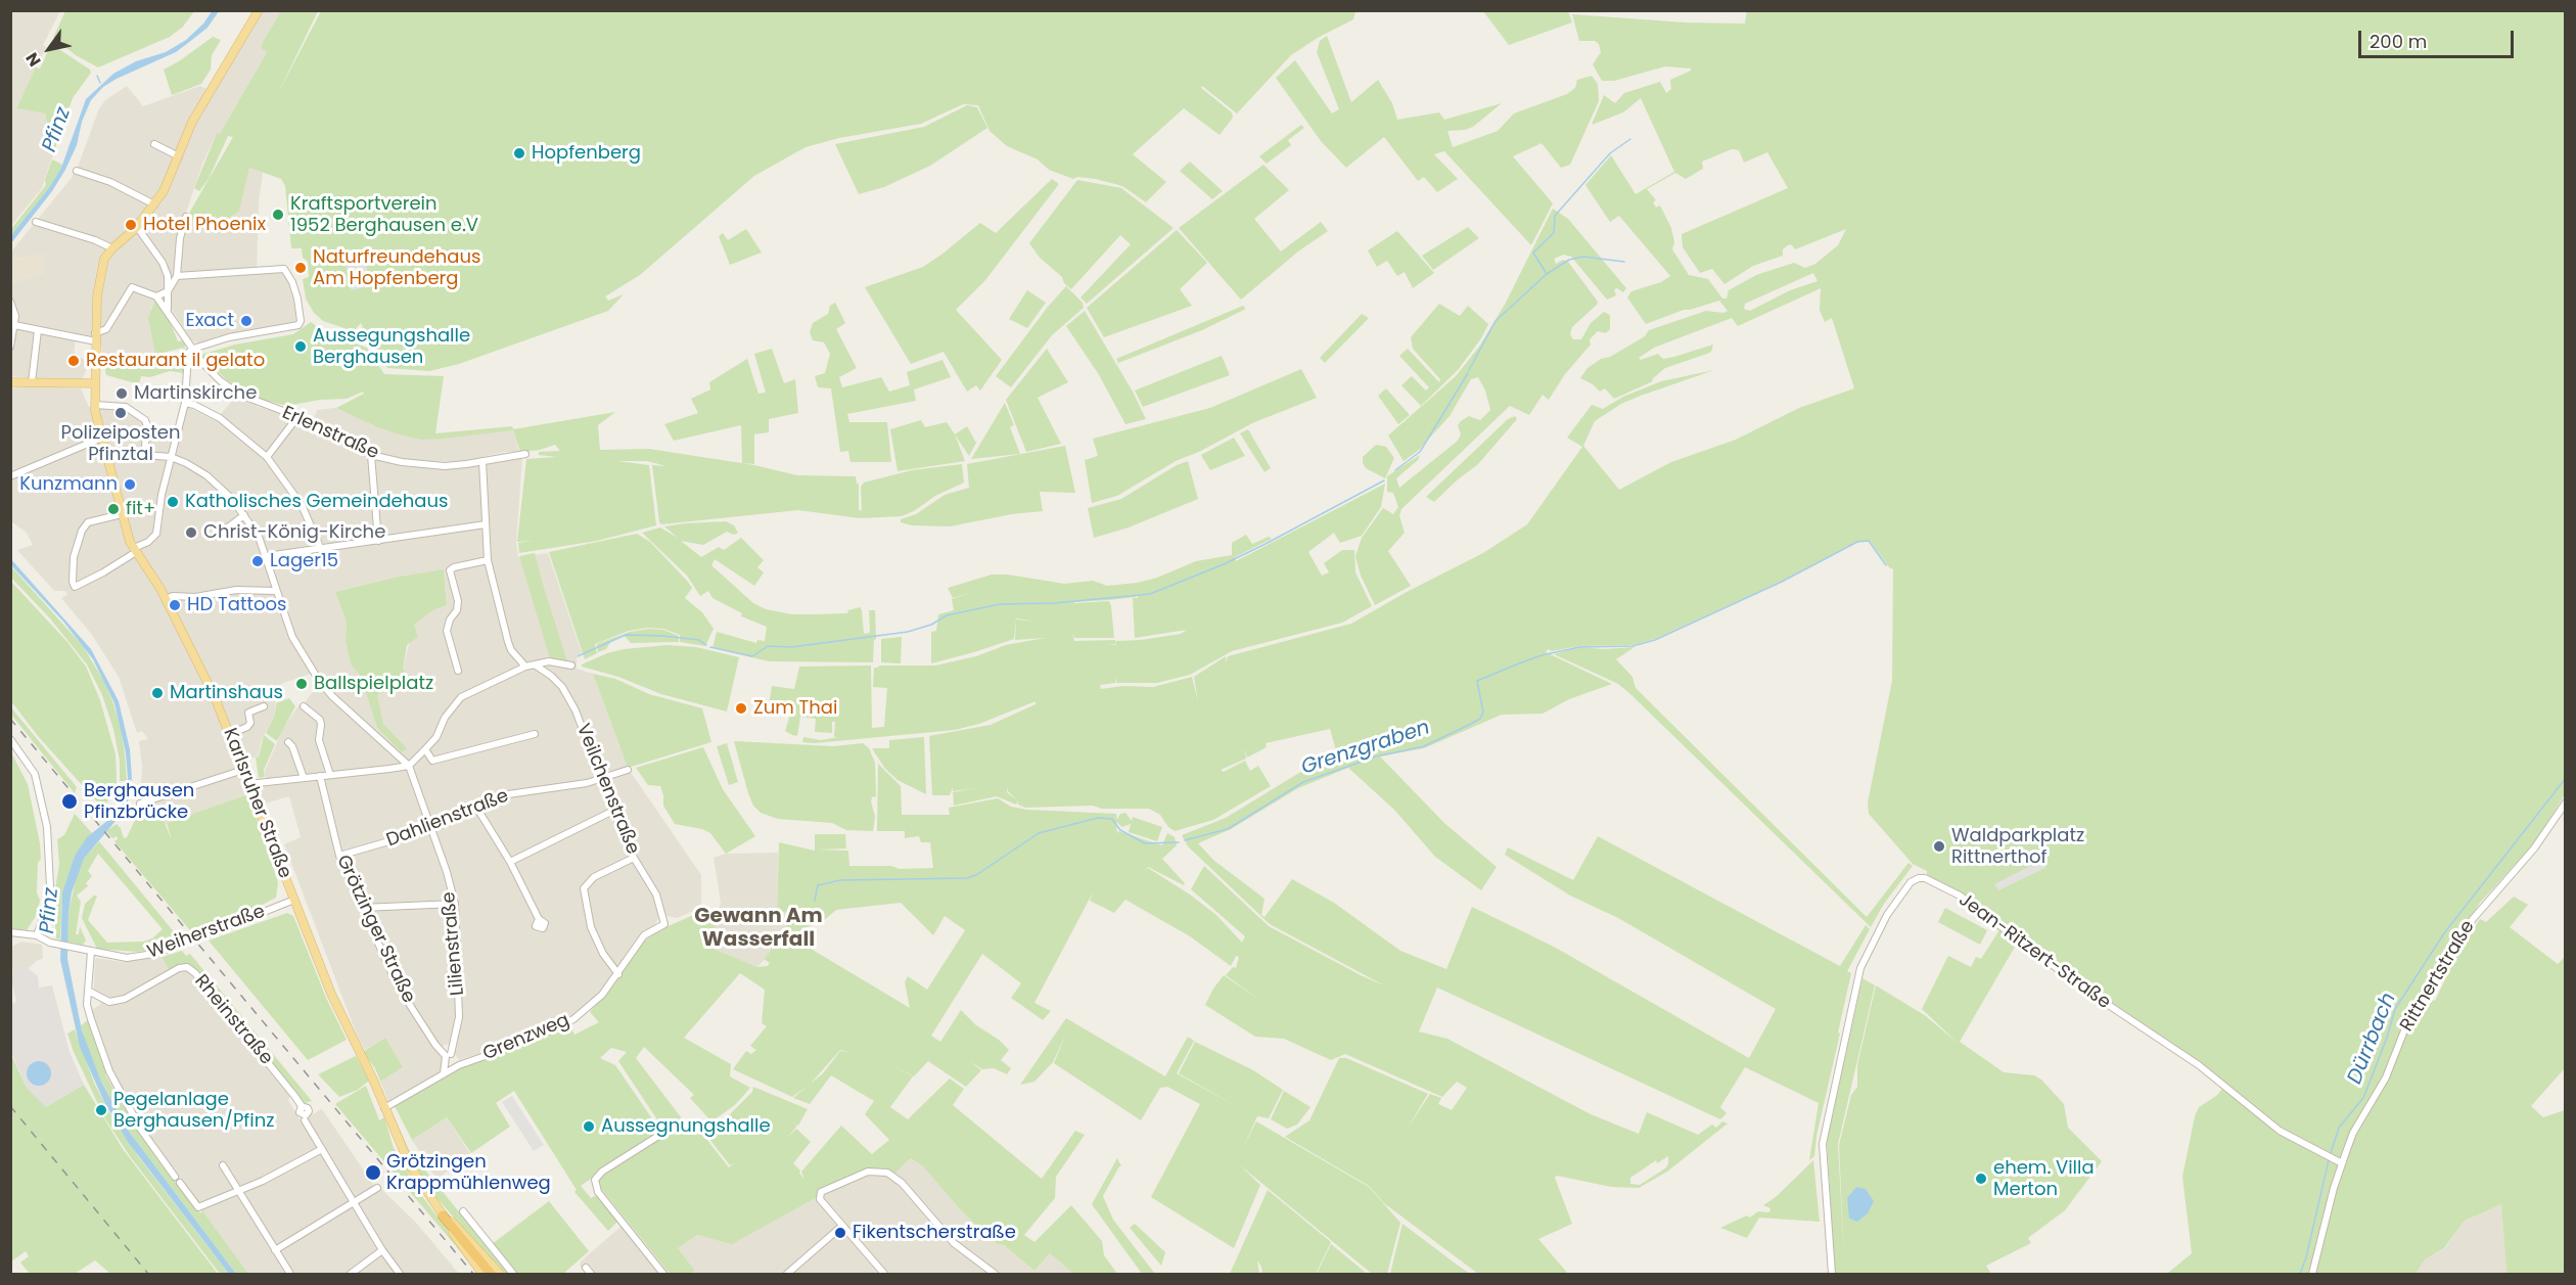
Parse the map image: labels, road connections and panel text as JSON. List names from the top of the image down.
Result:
{
  "streets": {
    "main road": ["Karlsruher Straße"],
    "street": [
      "Erlenstraße",
      "Veilchenstraße",
      "Dahlienstraße",
      "Grötzinger Straße",
      "Weiherstraße",
      "Lilienstraße",
      "Jean-Ritzert-Straße",
      "Rittnertstraße",
      "Rheinstraße",
      "Grenzweg"
    ]
  },
  "crossings": [
    ["Veilchenstraße", "Dahlienstraße"],
    ["Veilchenstraße", "Grenzweg"],
    ["Karlsruher Straße", "Weiherstraße"],
    ["Karlsruher Straße", "Grenzweg"],
    ["Dahlienstraße", "Grötzinger Straße"],
    ["Dahlienstraße", "Lilienstraße"],
    ["Grötzinger Straße", "Lilienstraße"],
    ["Grötzinger Straße", "Grenzweg"],
    ["Lilienstraße", "Grenzweg"],
    ["Jean-Ritzert-Straße", "Rittnertstraße"]
  ],
  "districts": ["Gewann Am Wasserfall"],
  "water": ["Pfinz", "Grenzgraben", "Dürrbach"],
  "places": [
    "Hopfenberg",
    "Kraftsportverein 1952 Berghausen e.V",
    "Hotel Phoenix",
    "Naturfreundehaus Am Hopfenberg",
    "Exact",
    "Aussegungshalle Berghausen",
    "Restaurant il gelato",
    "Martinskirche",
    "Polizeiposten Pfinztal",
    "Kunzmann",
    "Katholisches Gemeindehaus",
    "fit+",
    "Christ-König-Kirche",
    "Lager15",
    "HD Tattoos",
    "Ballspielplatz",
    "Martinshaus",
    "Zum Thai",
    "Berghausen Pfinzbrücke",
    "Waldparkplatz Rittnerthof",
    "Pegelanlage Berghausen/Pfinz",
    "Aussegnungshalle",
    "Grötzingen Krappmühlenweg",
    "ehem. Villa Merton",
    "Fikentscherstraße"
  ],
  "scale_bar": "200 m",
  "north": "bottom left"
}
